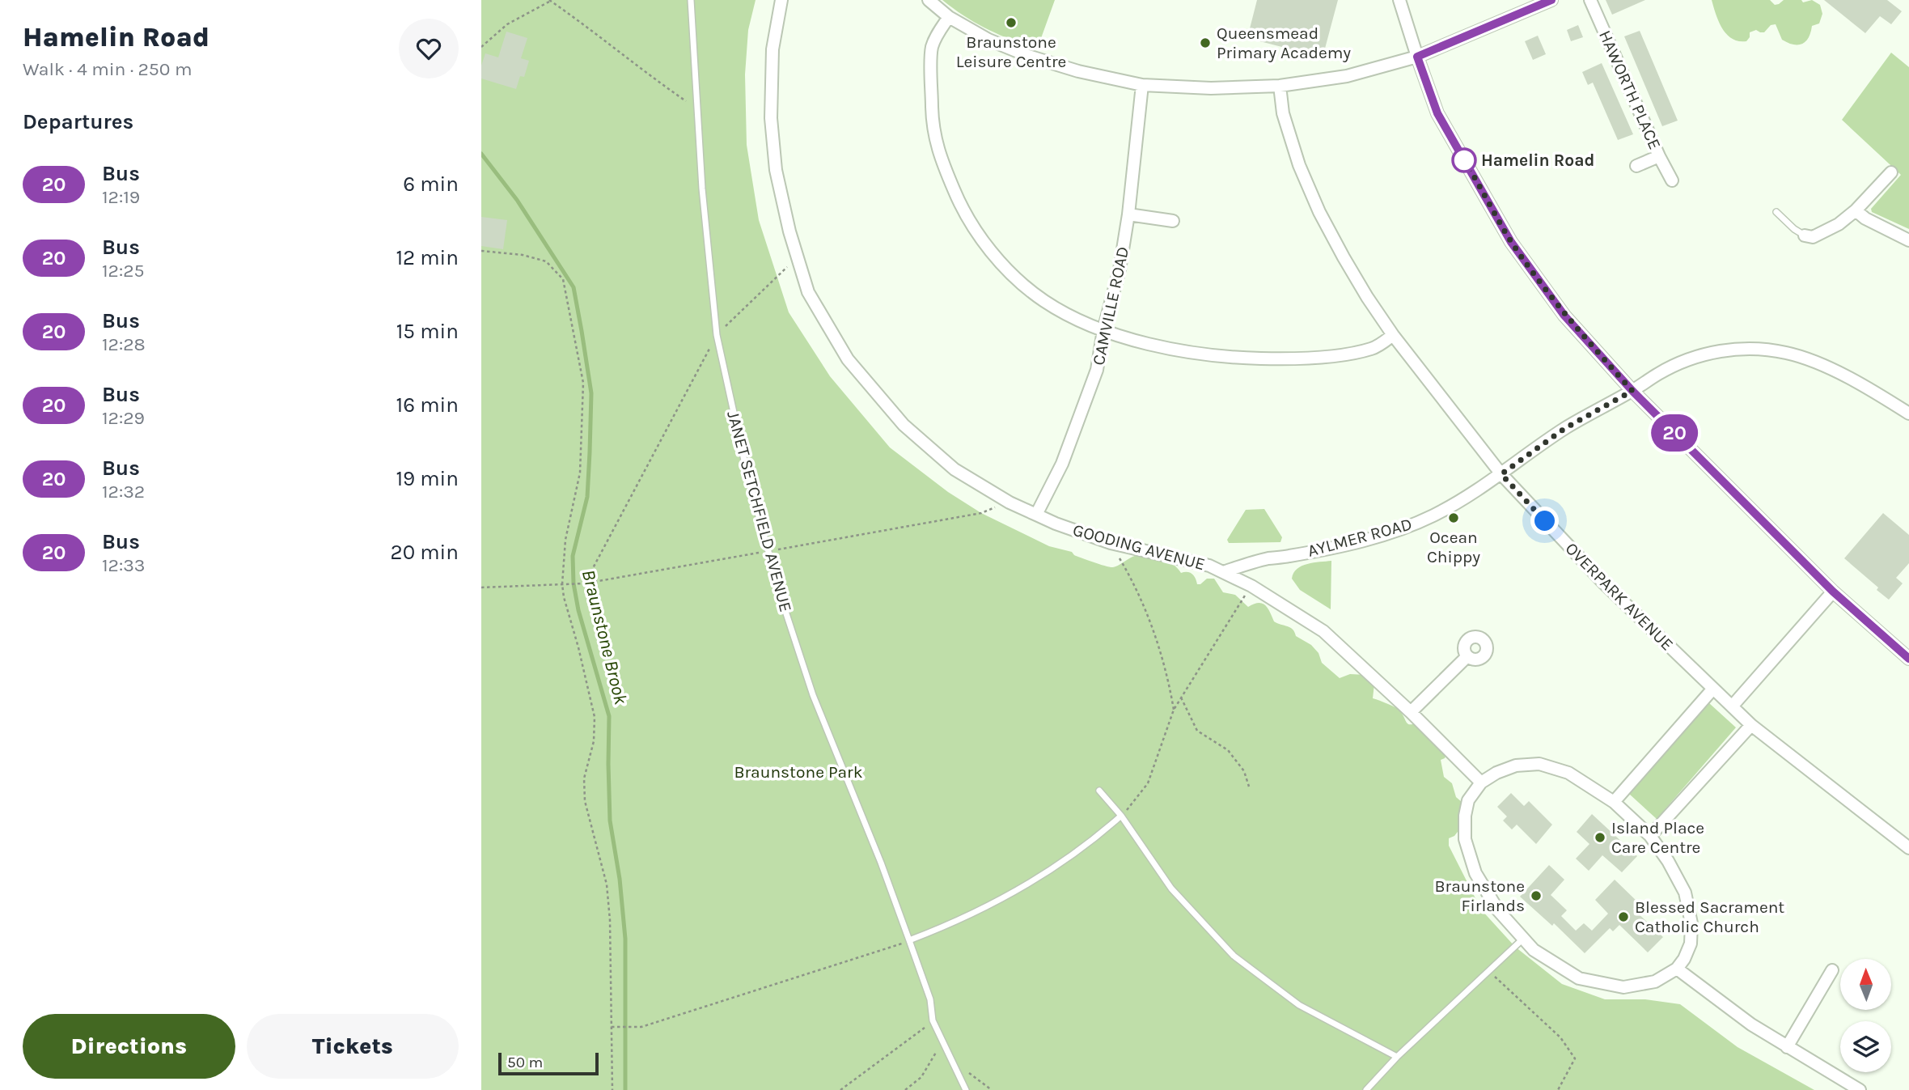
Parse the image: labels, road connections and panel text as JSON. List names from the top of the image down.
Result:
{
  "streets": {
    "street": [
      "HAWORTH PLACE",
      "CAMVILLE ROAD",
      "AYLMER ROAD",
      "GOODING AVENUE",
      "OVERPARK AVENUE"
    ],
    "lane": ["JANET SETCHFIELD AVENUE"]
  },
  "crossings": [
    ["CAMVILLE ROAD", "GOODING AVENUE"],
    ["AYLMER ROAD", "GOODING AVENUE"],
    ["AYLMER ROAD", "OVERPARK AVENUE"]
  ],
  "water": ["Braunstone Brook"],
  "parks": ["Braunstone Park"],
  "places": [
    "Braunstone Leisure Centre",
    "Queensmead Primary Academy",
    "Hamelin Road",
    "Ocean Chippy",
    "Island Place Care Centre",
    "Braunstone Firlands",
    "Blessed Sacrament Catholic Church"
  ],
  "lines": ["bus line 20"],
  "scale_bar": "50 m",
  "north": "top",
  "page": {
    "heading": [
      ["Hamelin Road", "Walk · 4 min · 250 m"],
      "Departures"
    ],
    "on_map": "20",
    "list": [
      {
        "mark": "20",
        "name": "Bus",
        "note": "12:19",
        "value": "6 min"
      },
      {
        "mark": "20",
        "name": "Bus",
        "note": "12:25",
        "value": "12 min"
      },
      {
        "mark": "20",
        "name": "Bus",
        "note": "12:28",
        "value": "15 min"
      },
      {
        "mark": "20",
        "name": "Bus",
        "note": "12:29",
        "value": "16 min"
      },
      {
        "mark": "20",
        "name": "Bus",
        "note": "12:32",
        "value": "19 min"
      },
      {
        "mark": "20",
        "name": "Bus",
        "note": "12:33",
        "value": "20 min"
      }
    ],
    "buttons": ["Directions", "Tickets"],
    "scale": "50 m"
  }
}
